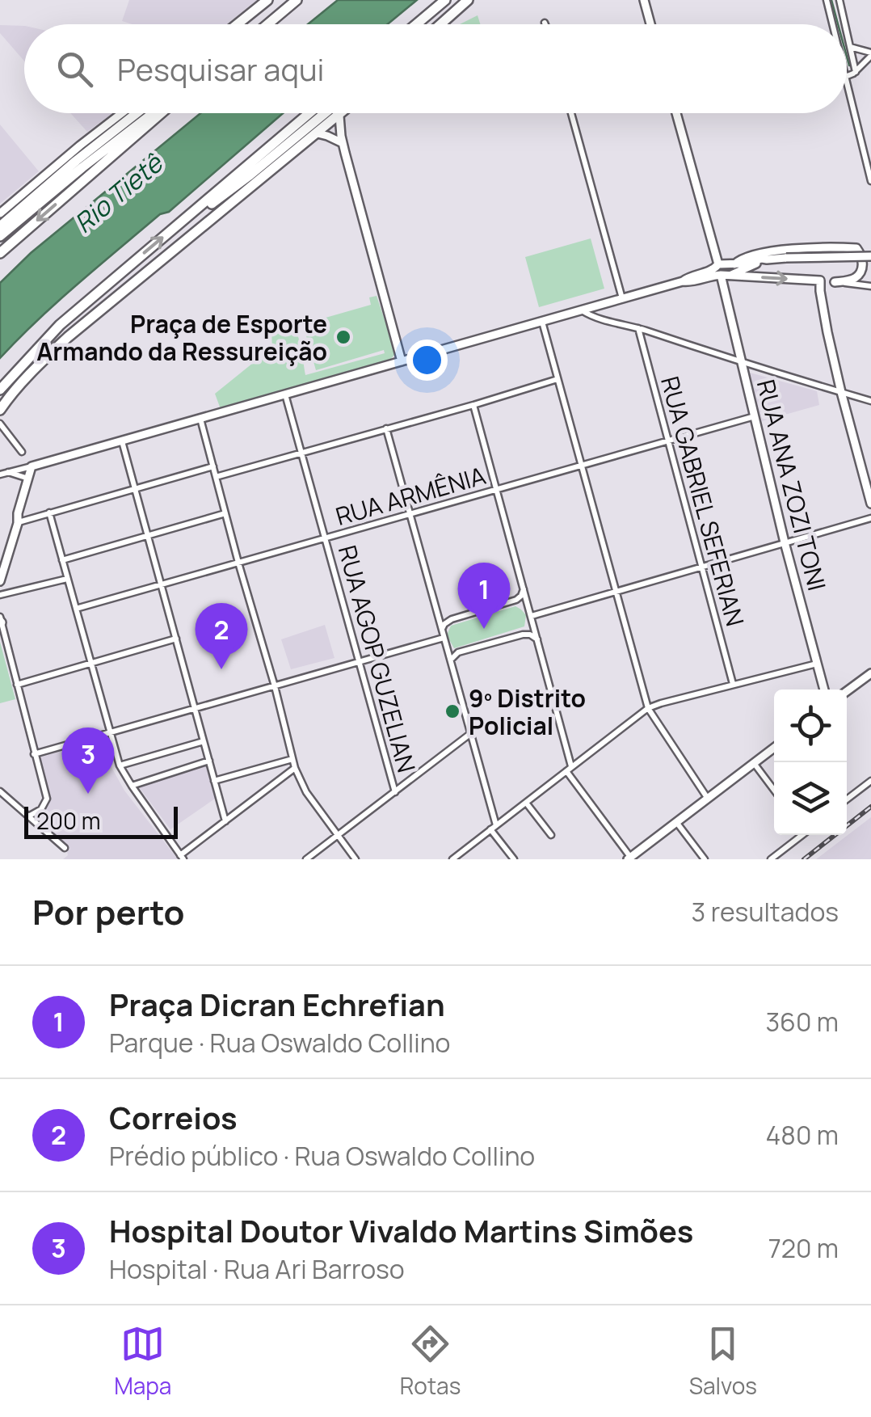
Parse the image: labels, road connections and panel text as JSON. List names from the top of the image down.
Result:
{
  "streets": {
    "main road": ["RUA ANA ZOZI TONI"],
    "street": ["RUA ARMÊNIA", "RUA GABRIEL SEFERIAN", "RUA AGOP GUZELIAN"]
  },
  "crossings": [
    ["RUA ANA ZOZI TONI", "RUA ARMÊNIA"],
    ["RUA ARMÊNIA", "RUA GABRIEL SEFERIAN"],
    ["RUA ARMÊNIA", "RUA AGOP GUZELIAN"]
  ],
  "water": ["Rio Tietê"],
  "places": ["Praça de Esporte Armando da Ressureição", "9º Distrito Policial"],
  "scale_bar": "200 m",
  "page": {
    "search": "Pesquisar aqui",
    "pins": ["1", "2", "3"],
    "scale": "200 m",
    "heading": ["Por perto", "3 resultados"],
    "list": [
      {
        "mark": "1",
        "name": "Praça Dicran Echrefian",
        "note": "Parque · Rua Oswaldo Collino",
        "value": "360 m"
      },
      {
        "mark": "2",
        "name": "Correios",
        "note": "Prédio público · Rua Oswaldo Collino",
        "value": "480 m"
      },
      {
        "mark": "3",
        "name": "Hospital Doutor Vivaldo Martins Simões",
        "note": "Hospital · Rua Ari Barroso",
        "value": "720 m"
      }
    ],
    "nav": ["Mapa", "Rotas", "Salvos"]
  }
}
